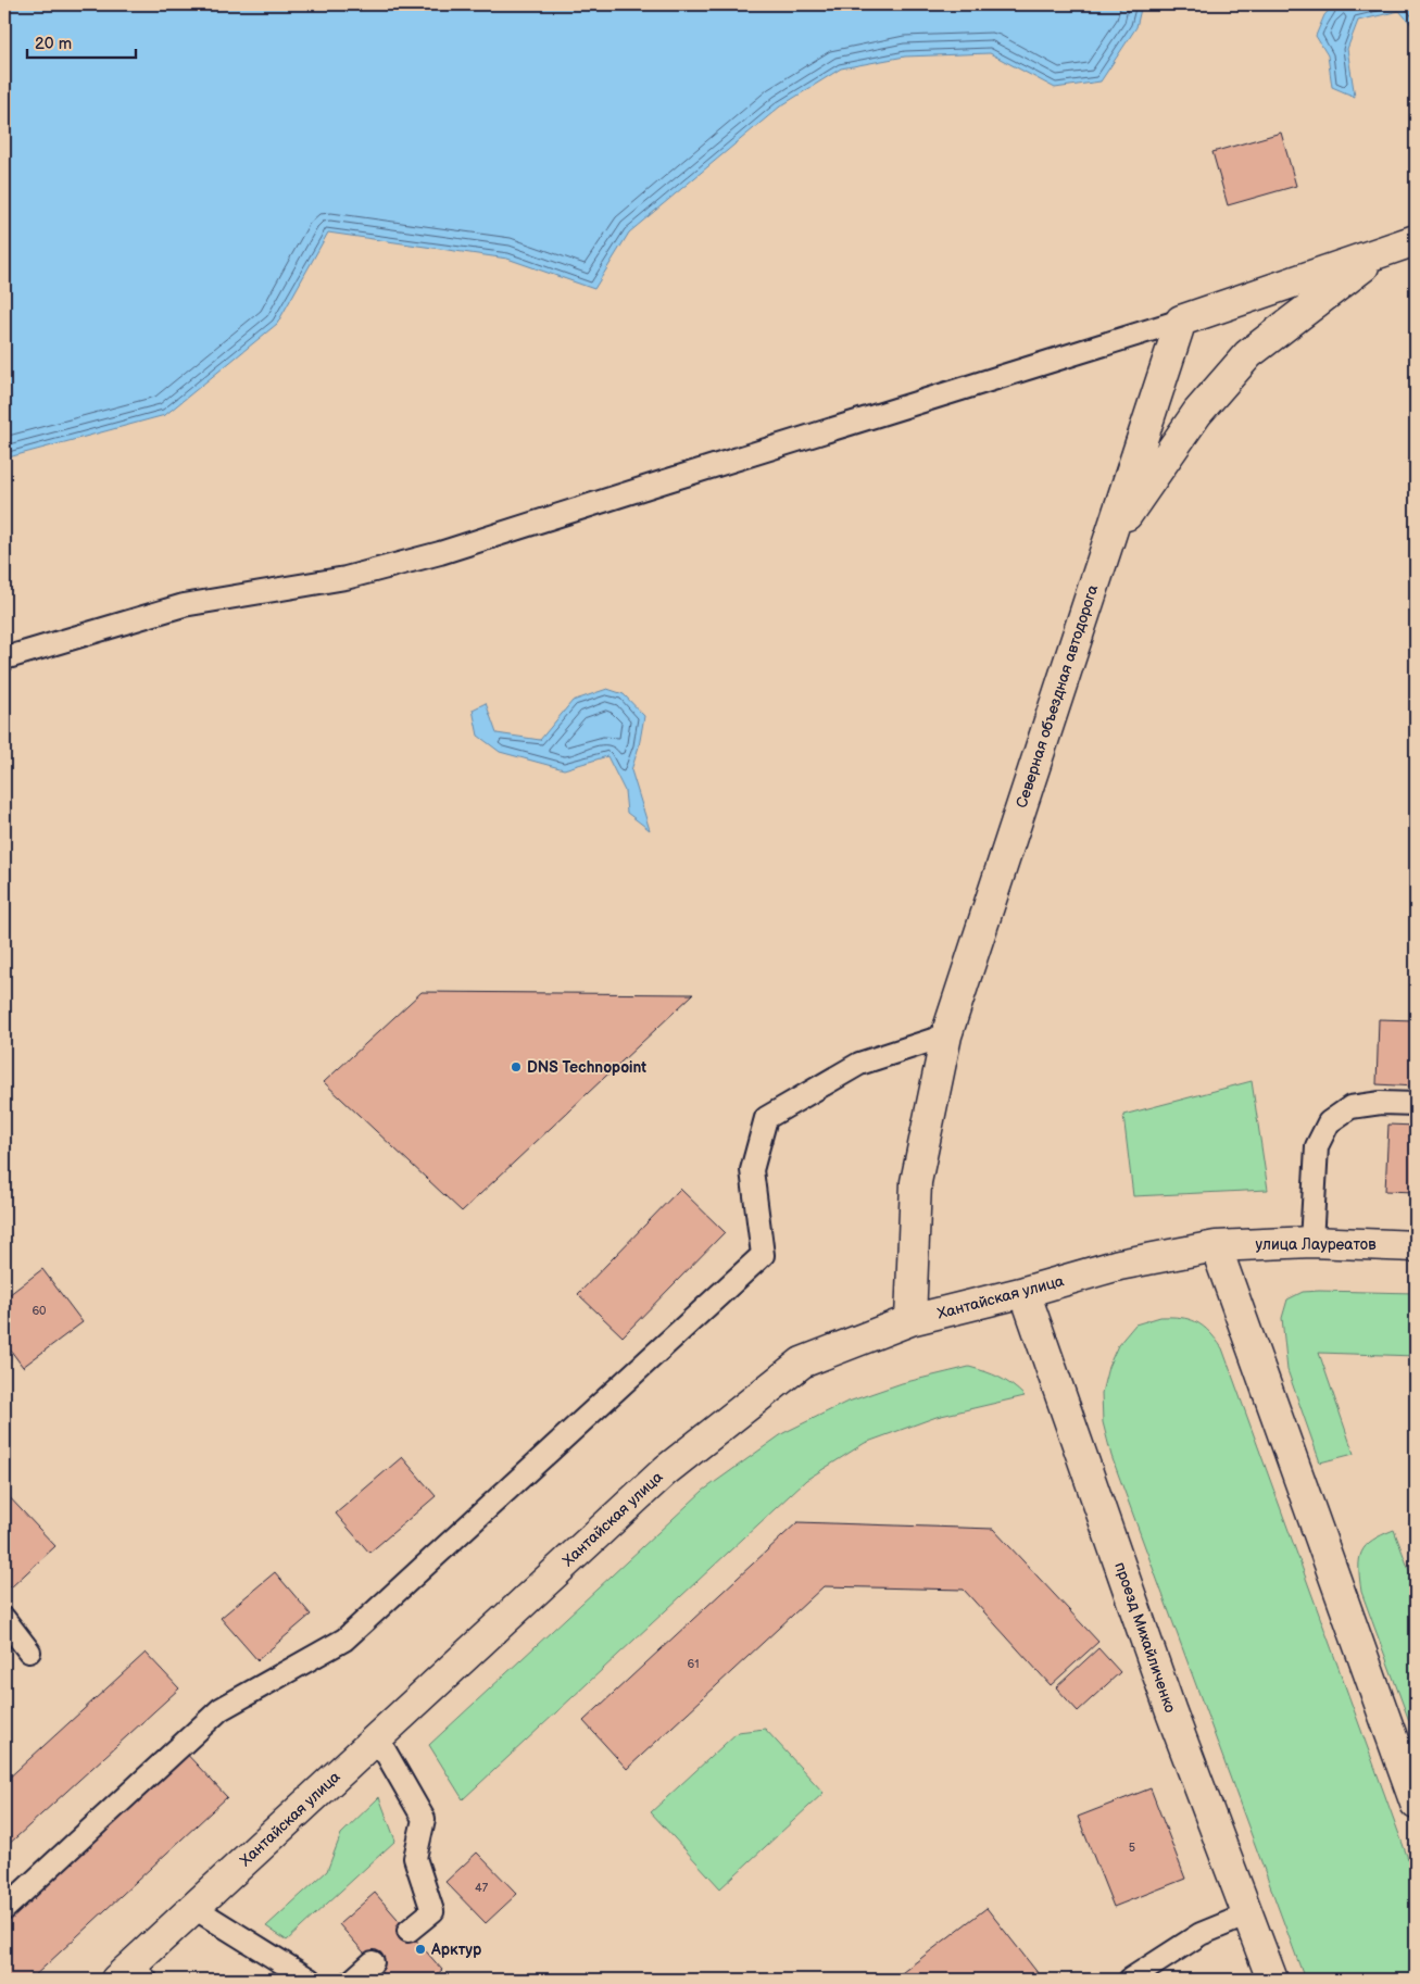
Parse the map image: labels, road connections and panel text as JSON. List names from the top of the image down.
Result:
{
  "streets": {
    "street": [
      "Северная объездная автодорога",
      "улица Лауреатов",
      "Хантайская улица",
      "проезд Михайличенко"
    ]
  },
  "crossings": [
    ["Северная объездная автодорога", "Хантайская улица"],
    ["улица Лауреатов", "Хантайская улица"],
    ["Хантайская улица", "проезд Михайличенко"]
  ],
  "places": ["DNS Technopoint", "Арктур"],
  "house_numbers": [
    "60",
    "61",
    "5",
    "47"
  ],
  "scale_bar": "20 m"
}
